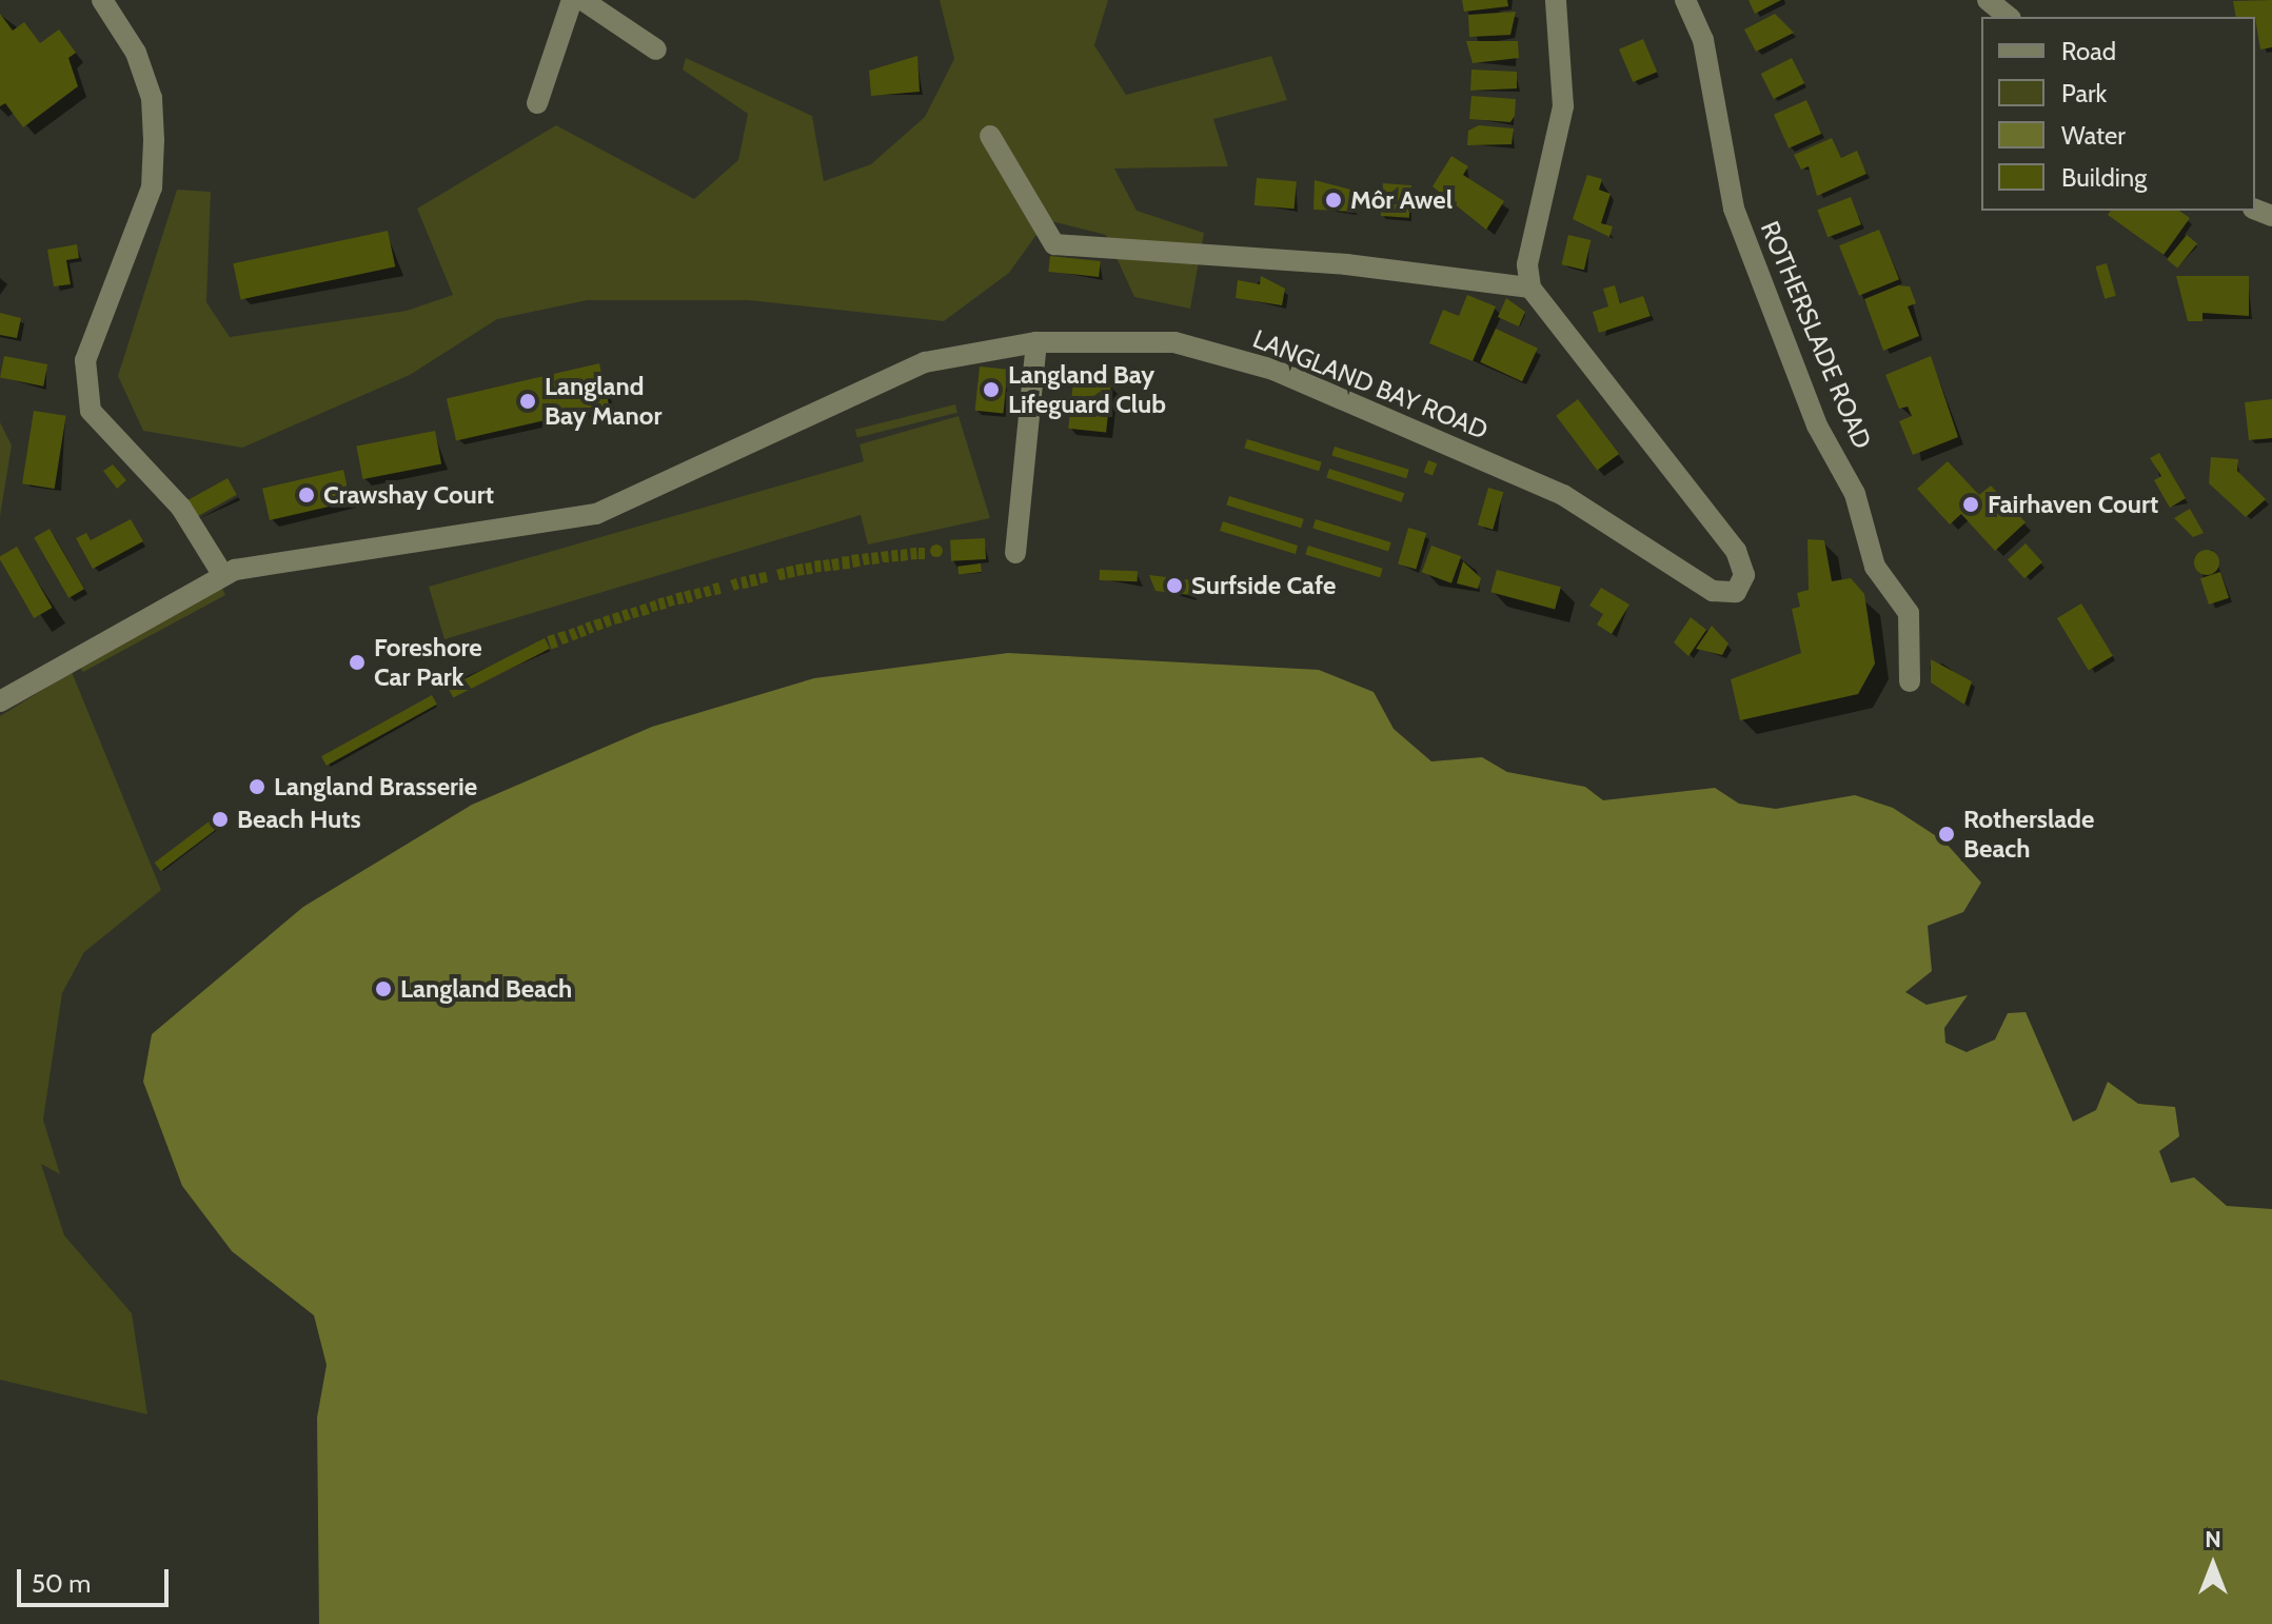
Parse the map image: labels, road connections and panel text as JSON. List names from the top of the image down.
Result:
{
  "streets": {
    "street": ["ROTHERSLADE ROAD", "LANGLAND BAY ROAD"]
  },
  "places": [
    "Môr Awel",
    "Langland Bay Lifeguard Club",
    "Langland Bay Manor",
    "Crawshay Court",
    "Fairhaven Court",
    "Surfside Cafe",
    "Foreshore Car Park",
    "Langland Brasserie",
    "Beach Huts",
    "Rotherslade Beach",
    "Langland Beach"
  ],
  "legend": [
    "Road",
    "Park",
    "Water",
    "Building"
  ],
  "scale_bar": "50 m",
  "north": "top"
}
